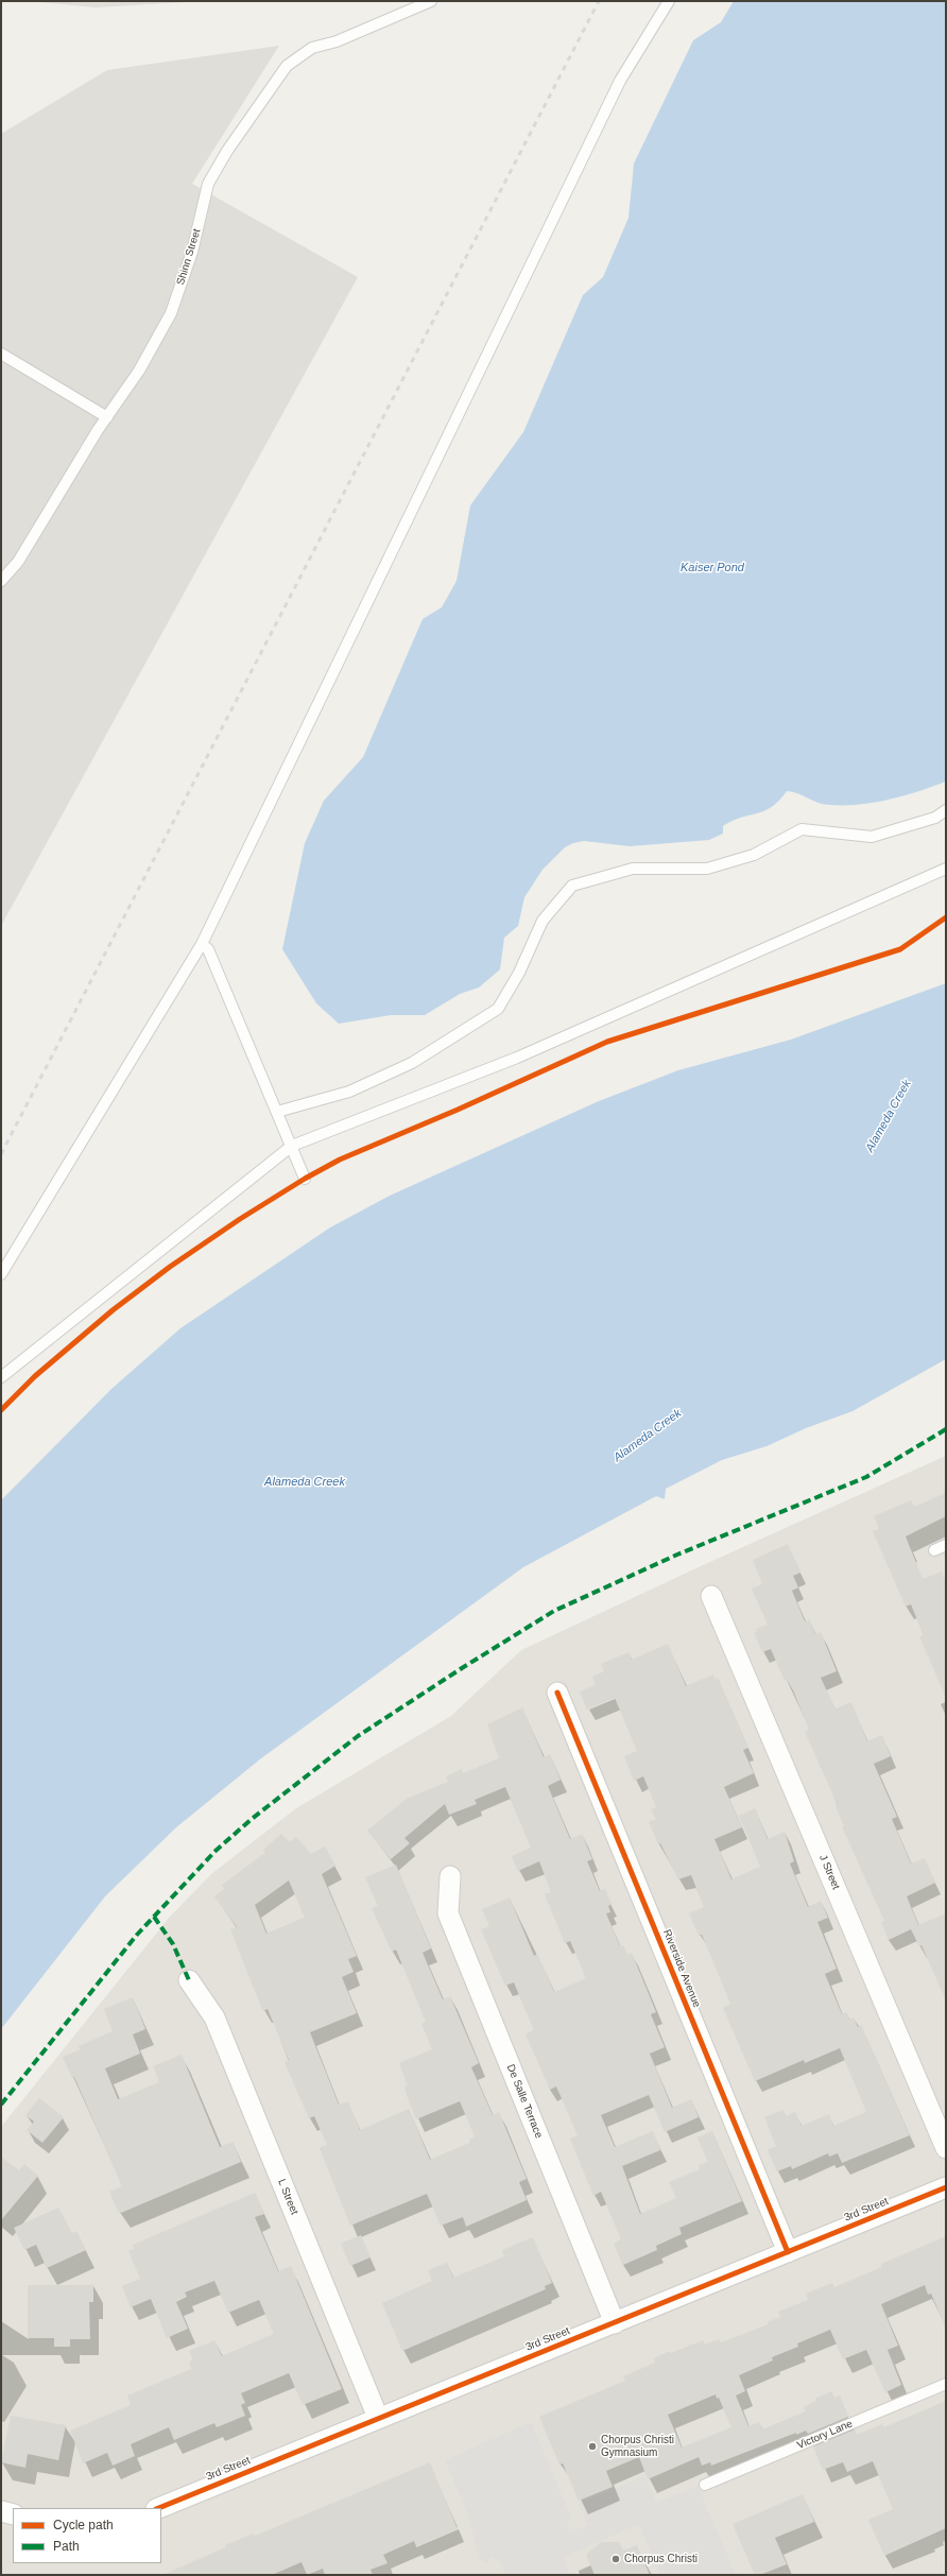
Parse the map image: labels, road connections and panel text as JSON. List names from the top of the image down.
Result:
{
  "streets": {
    "street": [
      "J Street",
      "Riverside Avenue",
      "De Salle Terrace",
      "L Street",
      "3rd Street"
    ],
    "lane": ["Shinn Street", "Victory Lane"]
  },
  "crossings": [
    ["Riverside Avenue", "3rd Street"],
    ["De Salle Terrace", "3rd Street"],
    ["L Street", "3rd Street"]
  ],
  "water": ["Kaiser Pond", "Alameda Creek"],
  "places": ["Chorpus Christi Gymnasium", "Chorpus Christi"],
  "legend": ["Cycle path", "Path"]
}
